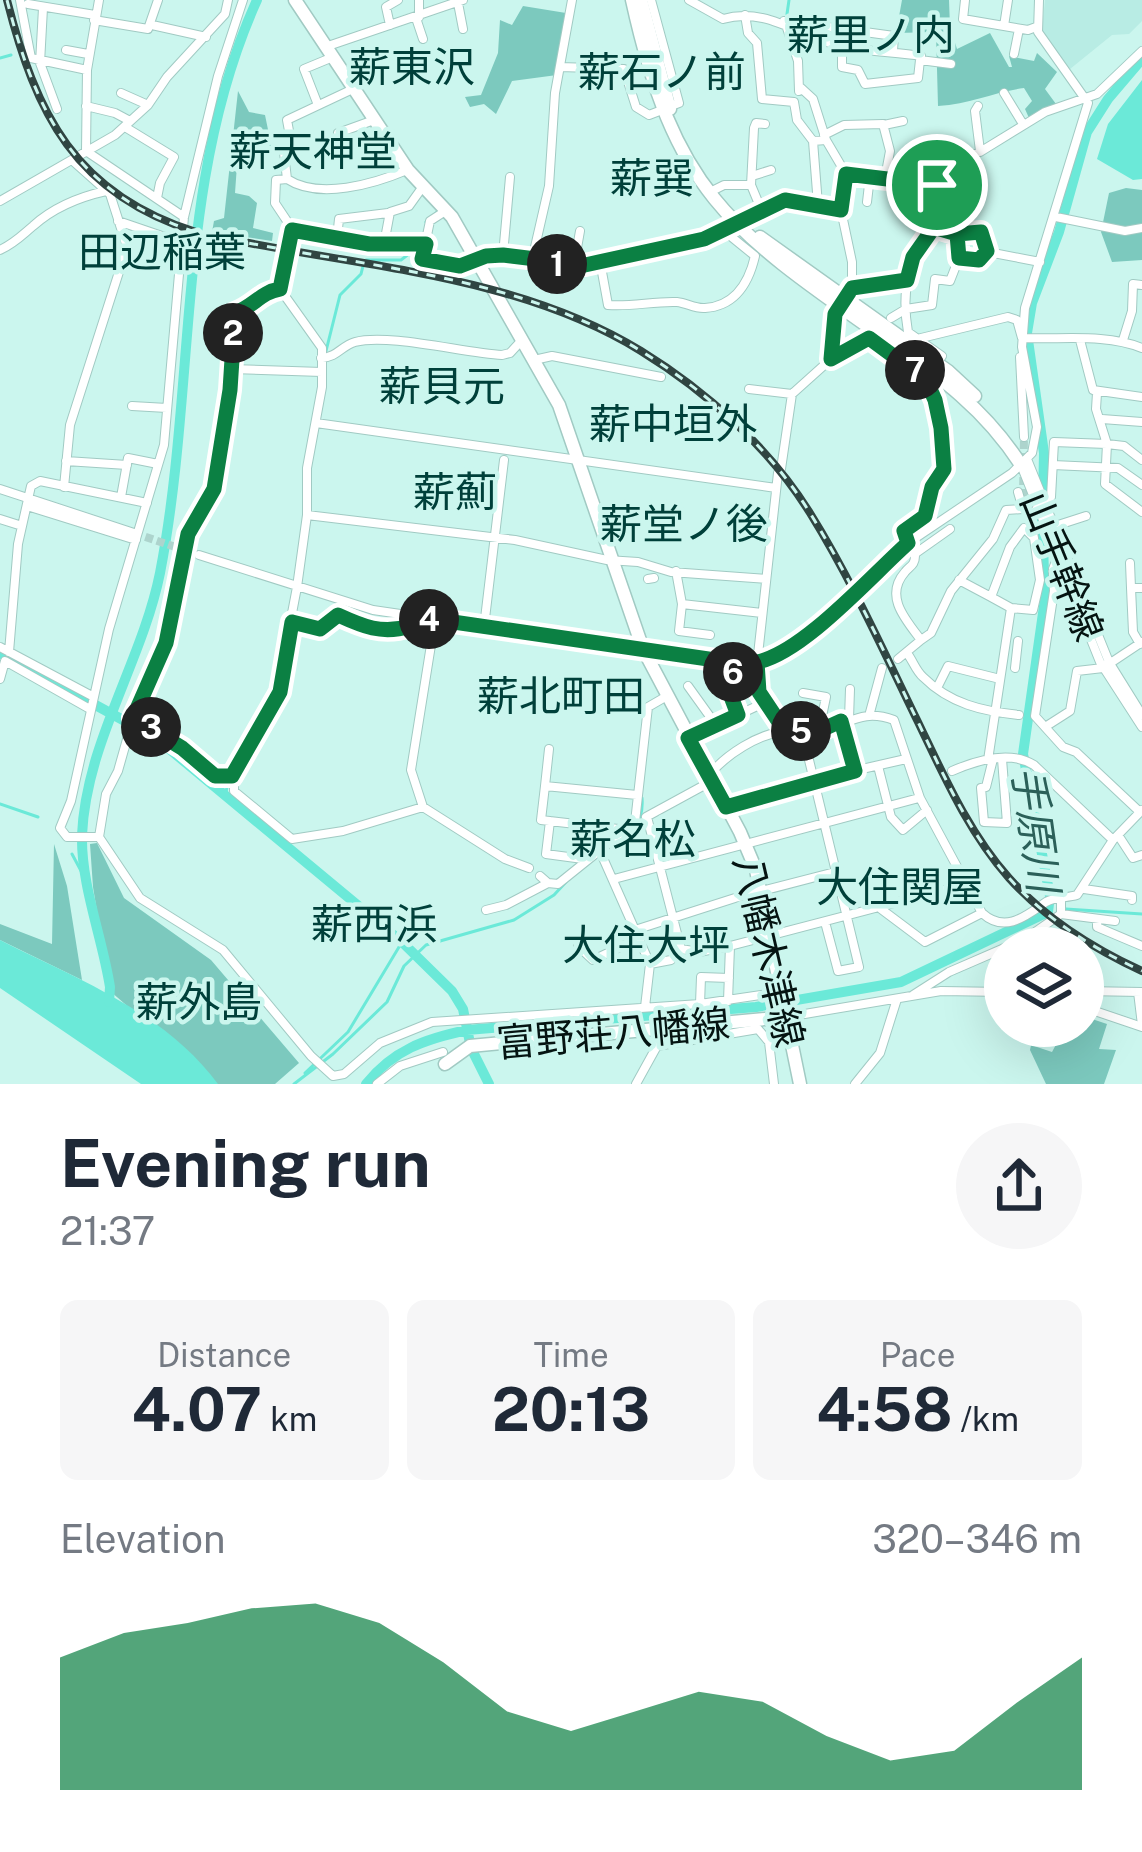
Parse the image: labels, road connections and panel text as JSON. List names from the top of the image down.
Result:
{
  "streets": {
    "main road": ["八幡木津線", "富野荘八幡線"],
    "street": ["山手幹線"]
  },
  "crossings": [
    ["八幡木津線", "富野荘八幡線"]
  ],
  "districts": [
    "薪里ノ内",
    "薪東沢",
    "薪石ノ前",
    "薪天神堂",
    "薪巽",
    "田辺稲葉",
    "薪貝元",
    "薪中垣外",
    "薪薊",
    "薪堂ノ後",
    "薪北町田",
    "薪名松",
    "大住関屋",
    "薪西浜",
    "大住大坪",
    "薪外島"
  ],
  "water": ["手原川"],
  "page": {
    "pins": [
      "1",
      "2",
      "7",
      "4",
      "6",
      "3",
      "5"
    ],
    "heading": ["Evening run", "21:37"],
    "stats": [
      ["Distance", "4.07 km"],
      ["Time", "20:13"],
      ["Pace", "4:58 /km"]
    ],
    "chart": ["Elevation", "320–346 m"]
  }
}
